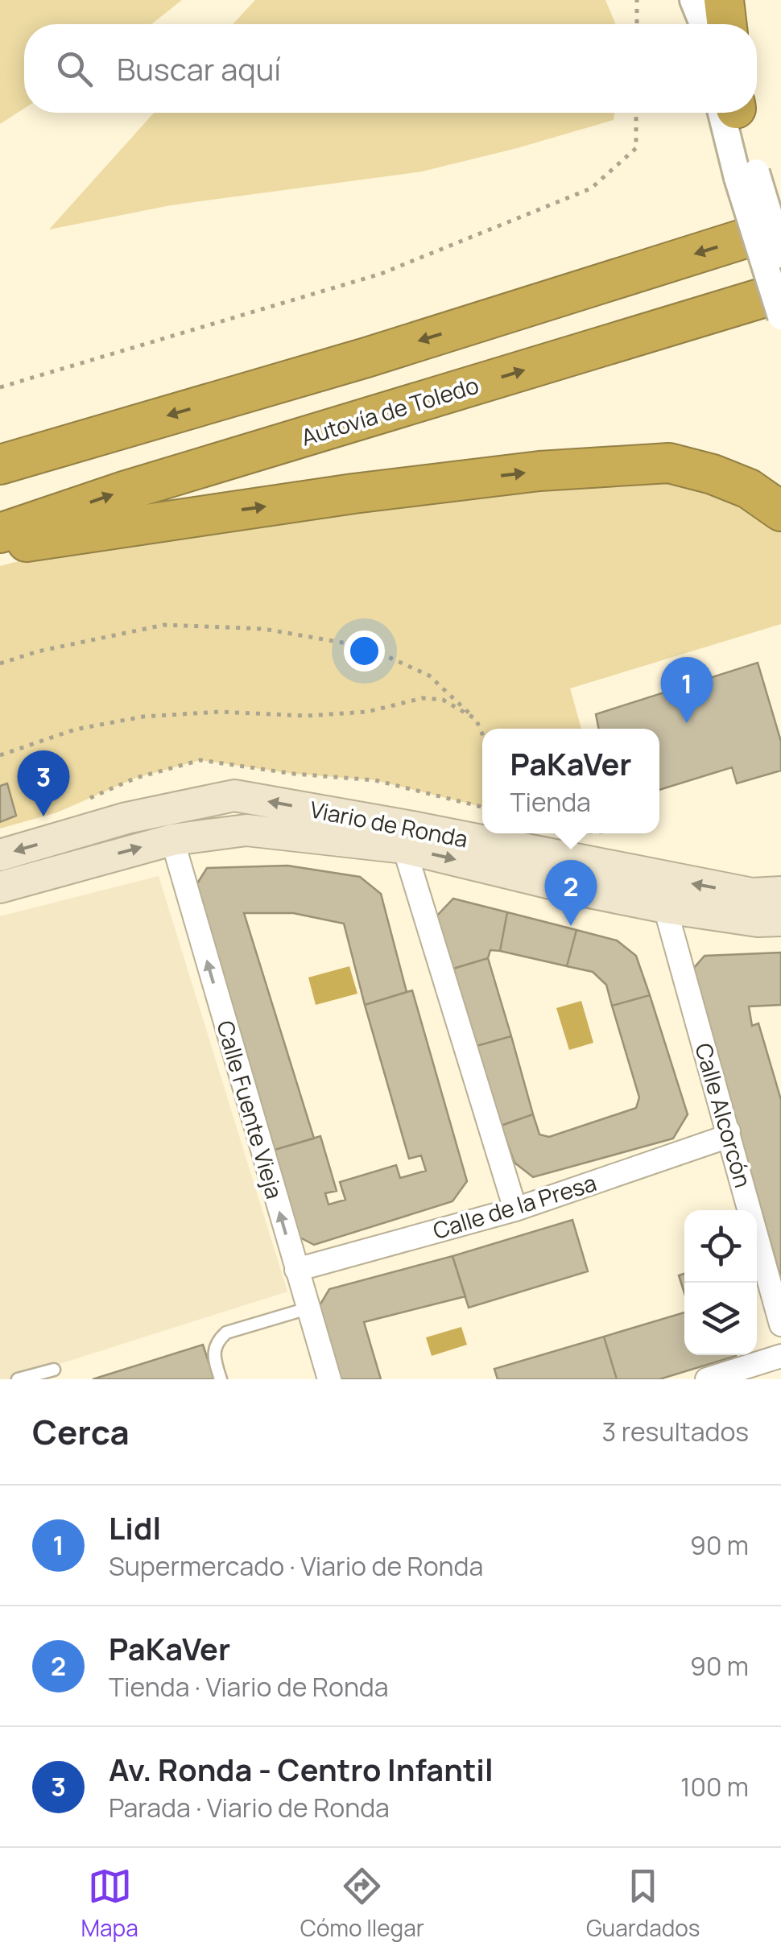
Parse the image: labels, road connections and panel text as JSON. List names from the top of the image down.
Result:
{
  "streets": {
    "highway": ["Autovía de Toledo"],
    "main road": ["Viario de Ronda"],
    "street": ["Calle Fuente Vieja", "Calle Alcorcón", "Calle de la Presa"]
  },
  "crossings": [
    ["Viario de Ronda", "Calle Fuente Vieja"],
    ["Viario de Ronda", "Calle Alcorcón"],
    ["Calle Fuente Vieja", "Calle de la Presa"],
    ["Calle Alcorcón", "Calle de la Presa"]
  ],
  "one_way": ["Calle Fuente Vieja"],
  "page": {
    "search": "Buscar aquí",
    "pins": ["1", "3", "2"],
    "popup": ["PaKaVer", "Tienda"],
    "heading": ["Cerca", "3 resultados"],
    "list": [
      {
        "mark": "1",
        "name": "Lidl",
        "note": "Supermercado · Viario de Ronda",
        "value": "90 m"
      },
      {
        "mark": "2",
        "name": "PaKaVer",
        "note": "Tienda · Viario de Ronda",
        "value": "90 m"
      },
      {
        "mark": "3",
        "name": "Av. Ronda - Centro Infantil",
        "note": "Parada · Viario de Ronda",
        "value": "100 m"
      }
    ],
    "nav": ["Mapa", "Cómo llegar", "Guardados"]
  }
}
